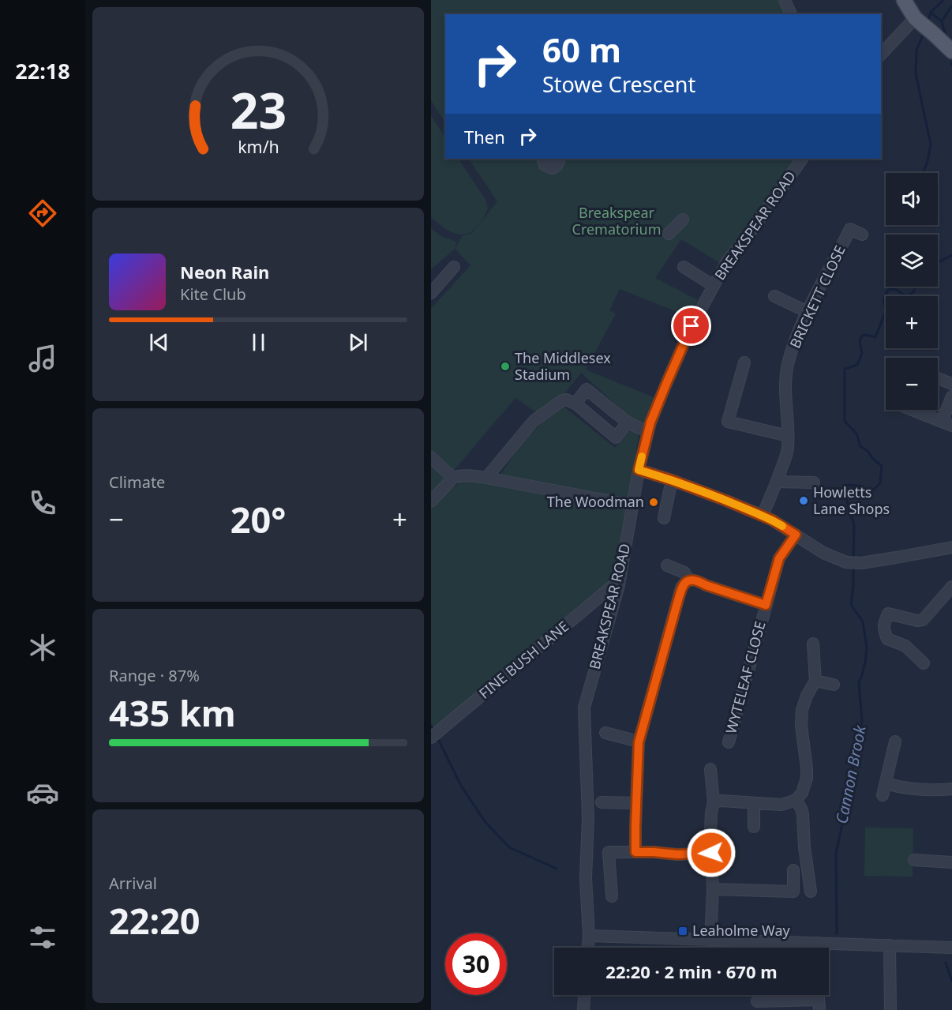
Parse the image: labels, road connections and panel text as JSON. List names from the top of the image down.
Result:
{
  "streets": {
    "street": [
      "BREAKSPEAR ROAD",
      "BRICKETT CLOSE",
      "FINE BUSH LANE",
      "WYTELEAF CLOSE"
    ]
  },
  "crossings": [
    ["BREAKSPEAR ROAD", "FINE BUSH LANE"]
  ],
  "water": ["Cannon Brook"],
  "parks": ["Breakspear Crematorium"],
  "places": {
    "other": ["The Middlesex Stadium", "Howletts Lane Shops", "The Woodman"],
    "transit": ["Leaholme Way"]
  },
  "page": {
    "tabs": "22:18",
    "turn": ["60 m", "Stowe Crescent"],
    "then": "Then",
    "map_buttons": ["+", "−"],
    "song": ["Neon Rain", "Kite Club"],
    "tile": [
      "Climate",
      ["Range · 87%", "435 km"],
      ["Arrival", "22:20"]
    ],
    "heat": ["−", "20°", "+"],
    "limit": "30",
    "trip": "22:20 · 2 min · 670 m",
    "gauge": ["23", "km/h"]
  }
}
